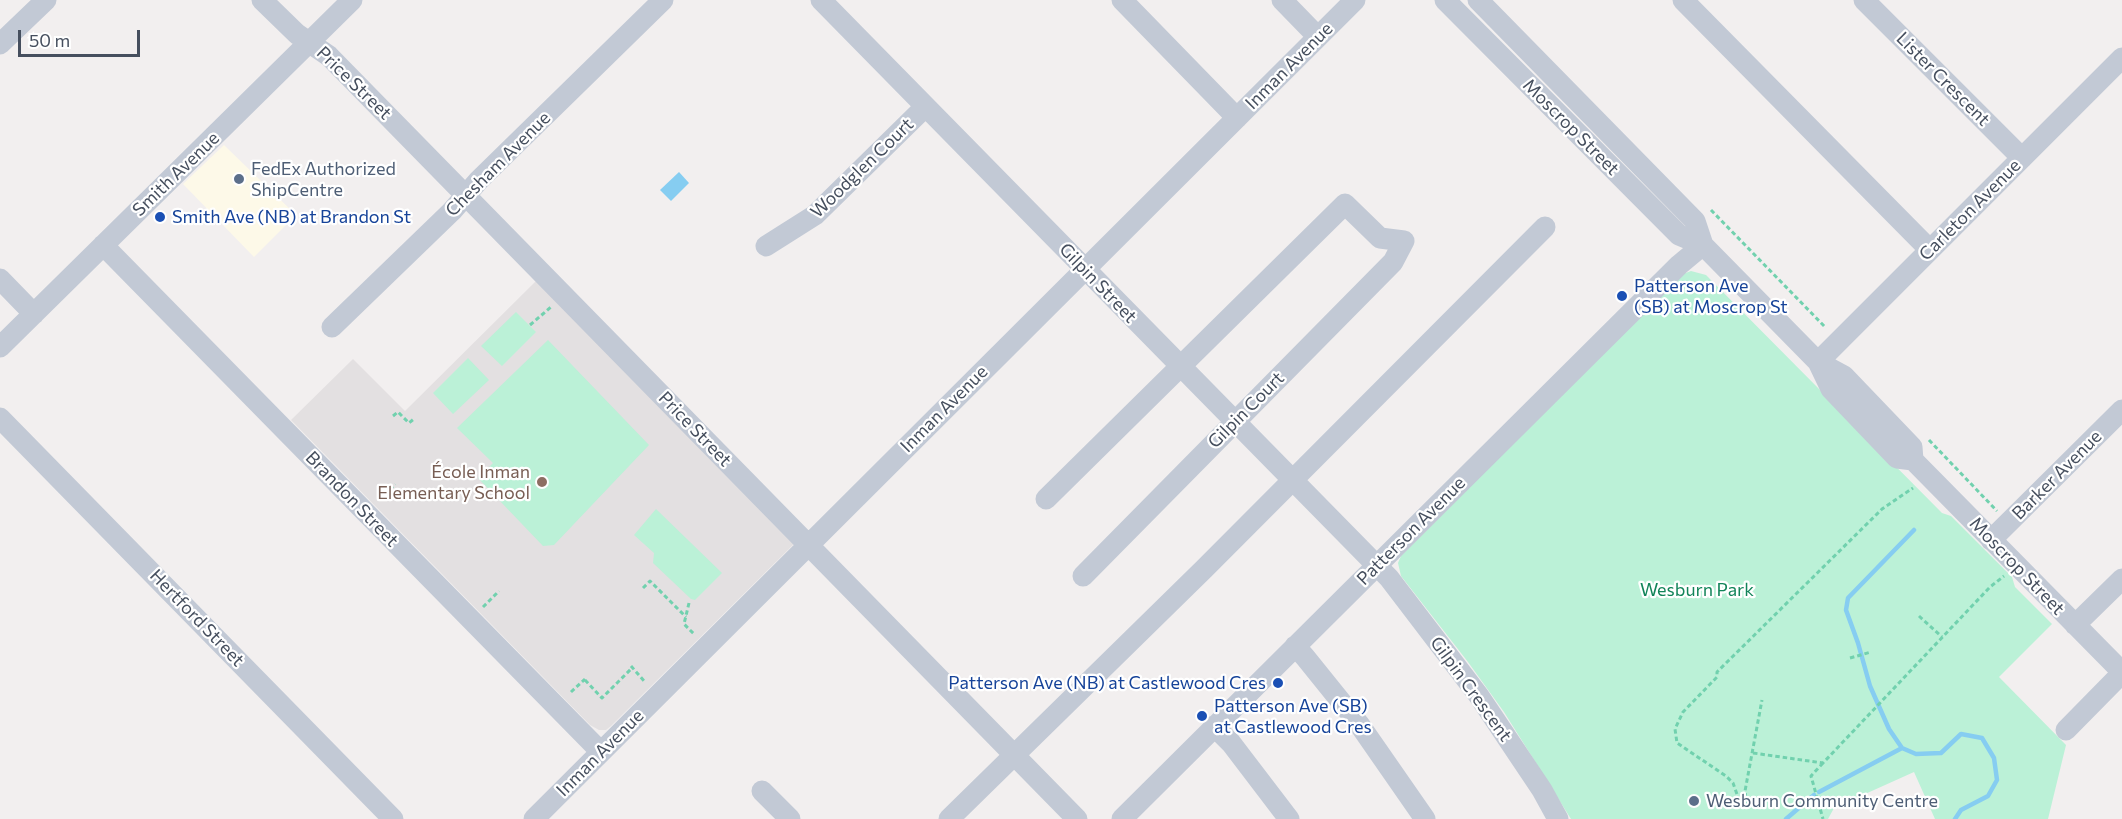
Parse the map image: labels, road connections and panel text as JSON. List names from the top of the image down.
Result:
{
  "streets": {
    "street": [
      "Inman Avenue",
      "Lister Crescent",
      "Price Street",
      "Moscrop Street",
      "Chesham Avenue",
      "Woodglen Court",
      "Smith Avenue",
      "Carleton Avenue",
      "Gilpin Street",
      "Gilpin Court",
      "Barker Avenue",
      "Brandon Street",
      "Patterson Avenue",
      "Hertford Street",
      "Gilpin Crescent"
    ]
  },
  "crossings": [
    ["Inman Avenue", "Price Street"],
    ["Inman Avenue", "Gilpin Street"],
    ["Inman Avenue", "Brandon Street"],
    ["Lister Crescent", "Carleton Avenue"],
    ["Price Street", "Chesham Avenue"],
    ["Price Street", "Smith Avenue"],
    ["Moscrop Street", "Carleton Avenue"],
    ["Moscrop Street", "Barker Avenue"],
    ["Moscrop Street", "Patterson Avenue"],
    ["Woodglen Court", "Gilpin Street"],
    ["Smith Avenue", "Brandon Street"],
    ["Gilpin Street", "Gilpin Court"],
    ["Gilpin Street", "Patterson Avenue"],
    ["Gilpin Street", "Gilpin Crescent"],
    ["Patterson Avenue", "Gilpin Crescent"]
  ],
  "parks": ["Wesburn Park"],
  "places": [
    "FedEx Authorized ShipCentre",
    "Smith Ave (NB) at Brandon St",
    "Patterson Ave (SB) at Moscrop St",
    "École Inman Elementary School",
    "Patterson Ave (NB) at Castlewood Cres",
    "Patterson Ave (SB) at Castlewood Cres",
    "Wesburn Community Centre"
  ],
  "scale_bar": "50 m"
}
